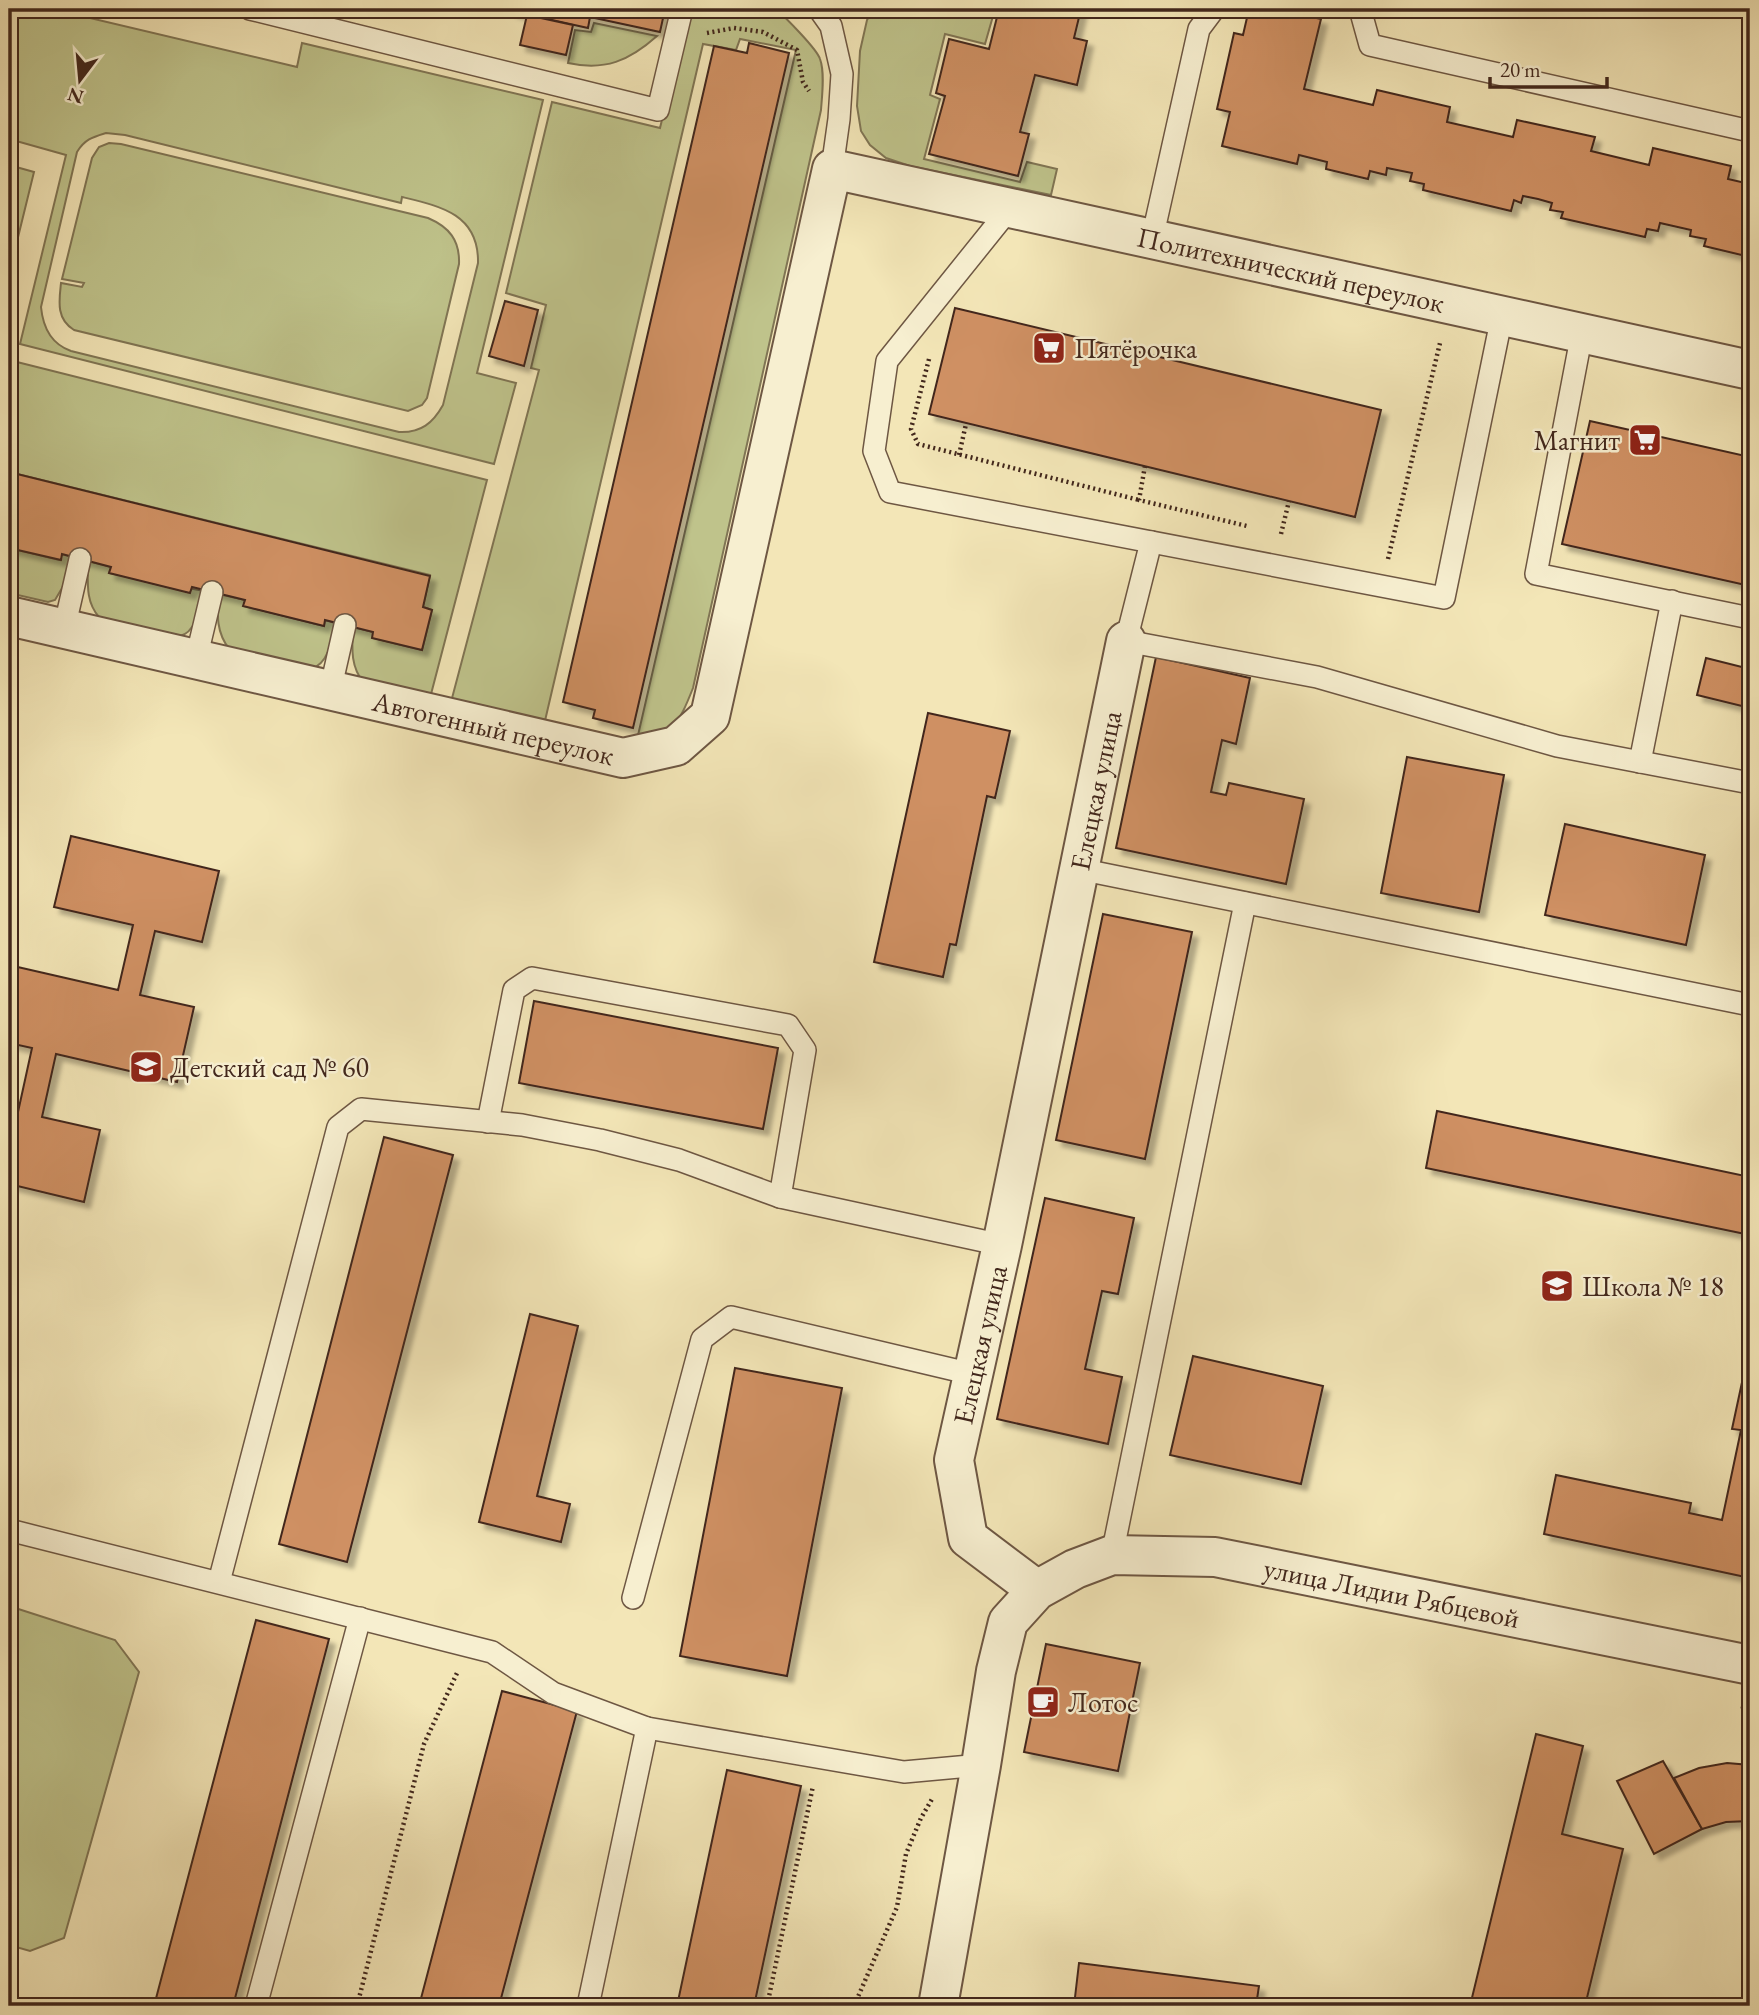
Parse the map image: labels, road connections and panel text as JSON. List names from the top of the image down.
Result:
{
  "streets": {
    "street": [
      "Политехнический переулок",
      "Автогенный переулок",
      "Елецкая улица",
      "улица Лидии Рябцевой"
    ]
  },
  "crossings": [
    ["Политехнический переулок", "Автогенный переулок"],
    ["Елецкая улица", "улица Лидии Рябцевой"]
  ],
  "places": {
    "supermarket": ["Пятёрочка", "Магнит"],
    "school or university": ["Детский сад № 60", "Школа № 18"],
    "cafe": ["Лотос"]
  },
  "scale_bar": "20 m",
  "north": "bottom"
}
